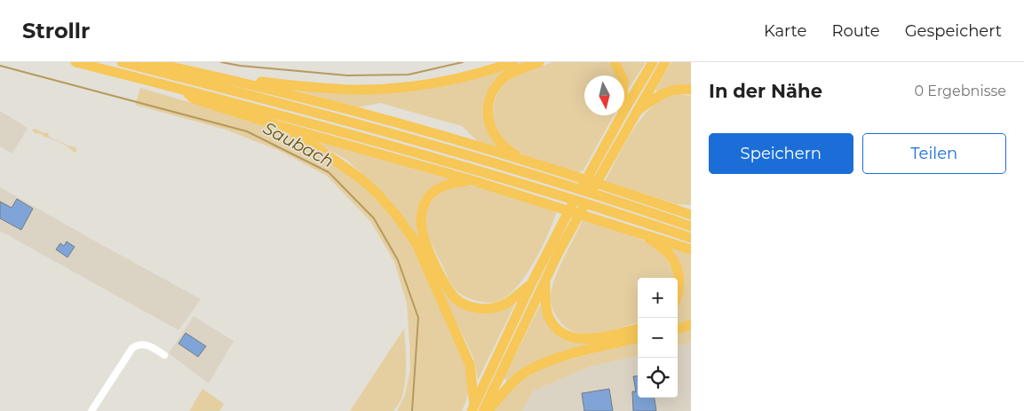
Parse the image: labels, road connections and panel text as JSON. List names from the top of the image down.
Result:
{
  "water": ["Saubach"],
  "north": "bottom",
  "page": {
    "header": "Strollr",
    "nav": ["Karte", "Route", "Gespeichert"],
    "heading": ["In der Nähe", "0 Ergebnisse"],
    "buttons": ["Speichern", "Teilen"],
    "map_buttons": ["+", "−"]
  }
}
